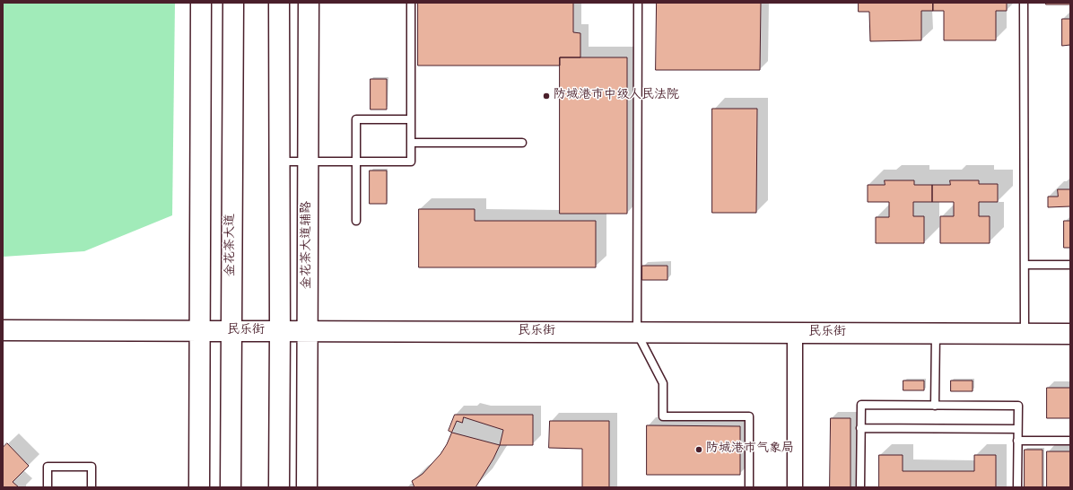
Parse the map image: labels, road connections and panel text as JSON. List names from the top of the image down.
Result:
{
  "streets": {
    "main road": ["金花茶大道", "金花茶大道辅路", "民乐街"]
  },
  "crossings": [
    ["金花茶大道", "民乐街"],
    ["金花茶大道辅路", "民乐街"]
  ],
  "places": ["防城港市中级人民法院", "防城港市气象局"]
}
